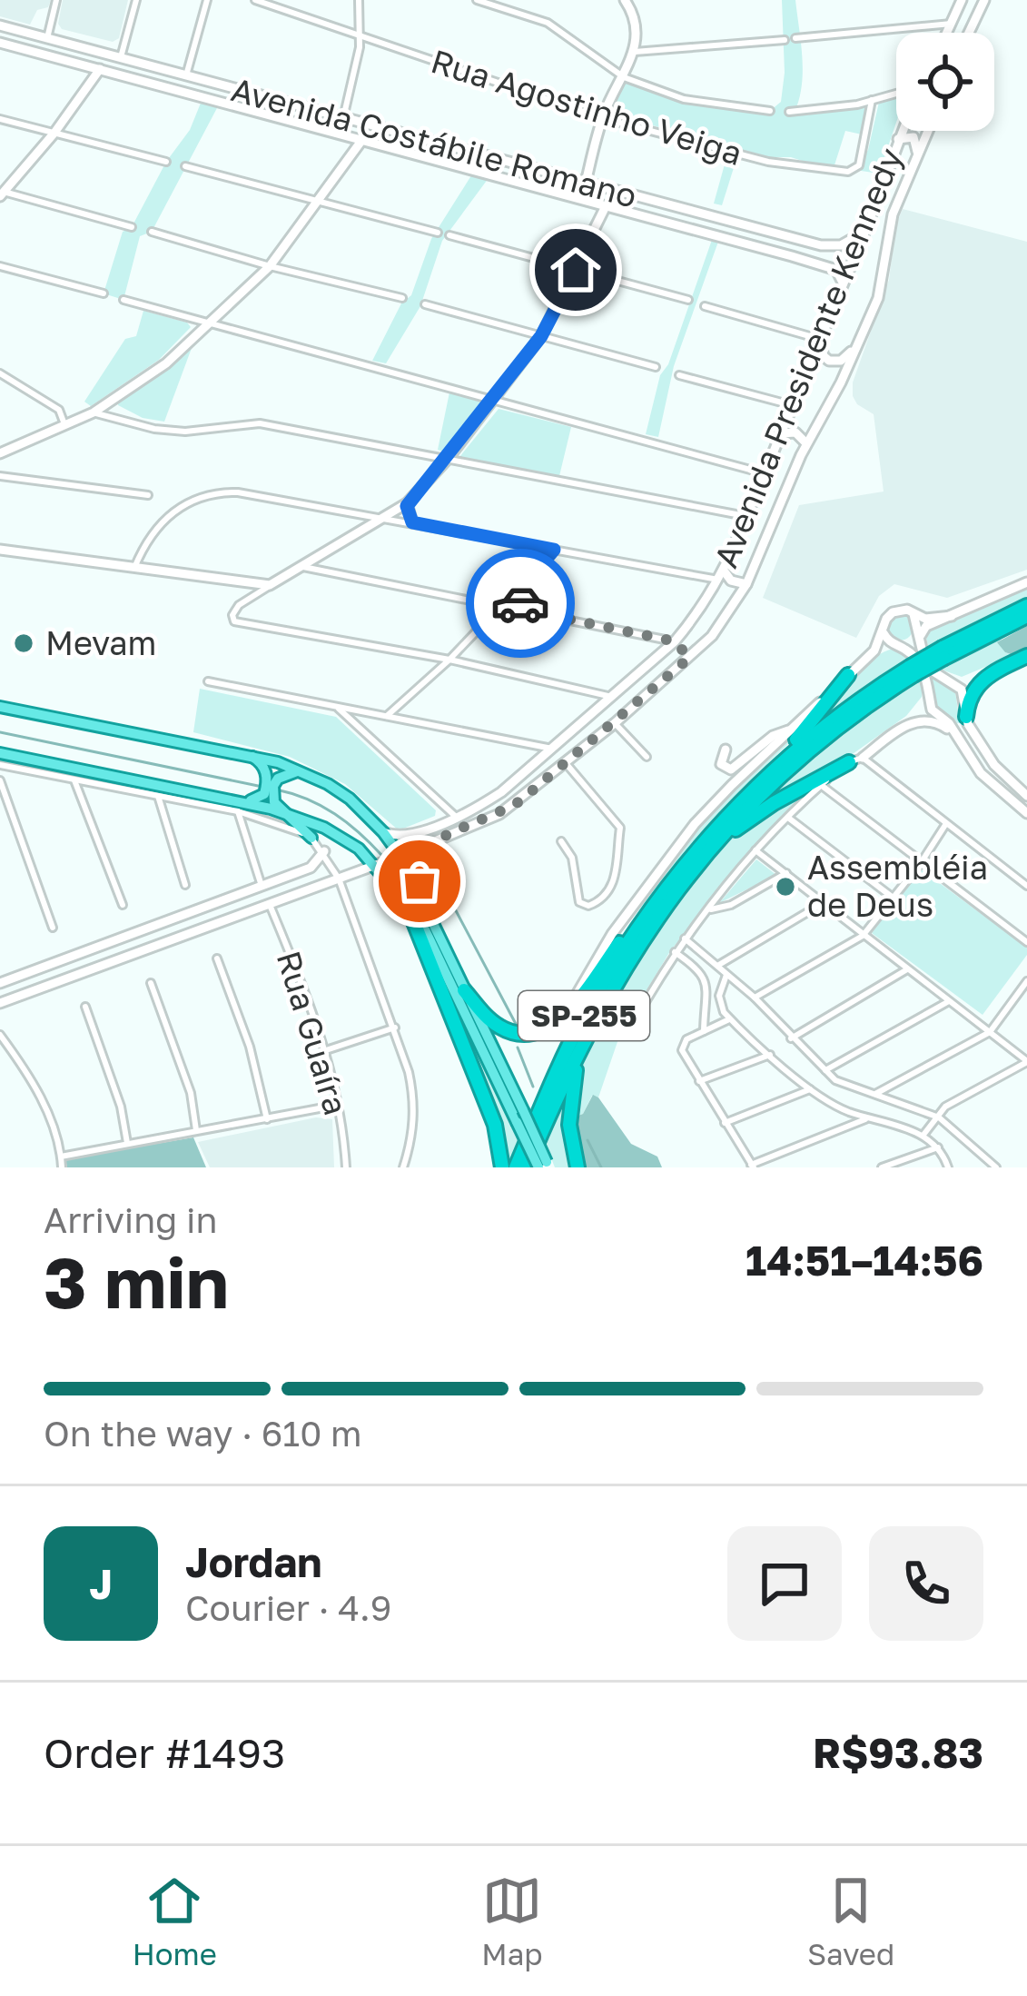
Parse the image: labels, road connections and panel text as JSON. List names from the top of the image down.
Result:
{
  "streets": {
    "highway": ["SP-255"],
    "main road": ["Avenida Costábile Romano", "Avenida Presidente Kennedy"],
    "street": ["Rua Agostinho Veiga", "Rua Guaíra"]
  },
  "crossings": [
    ["Avenida Costábile Romano", "Avenida Presidente Kennedy"],
    ["Avenida Presidente Kennedy", "Rua Guaíra"]
  ],
  "places": ["Mevam", "Assembléia de Deus"],
  "page": {
    "heading": ["3 min", "Arriving in", "14:51–14:56"],
    "panel": [
      "Jordan",
      "Courier · 4.9",
      "Order #1493",
      "R$93.83"
    ],
    "bar": "On the way · 610 m",
    "round": "J",
    "tabs": ["Home", "Map", "Saved"]
  }
}
